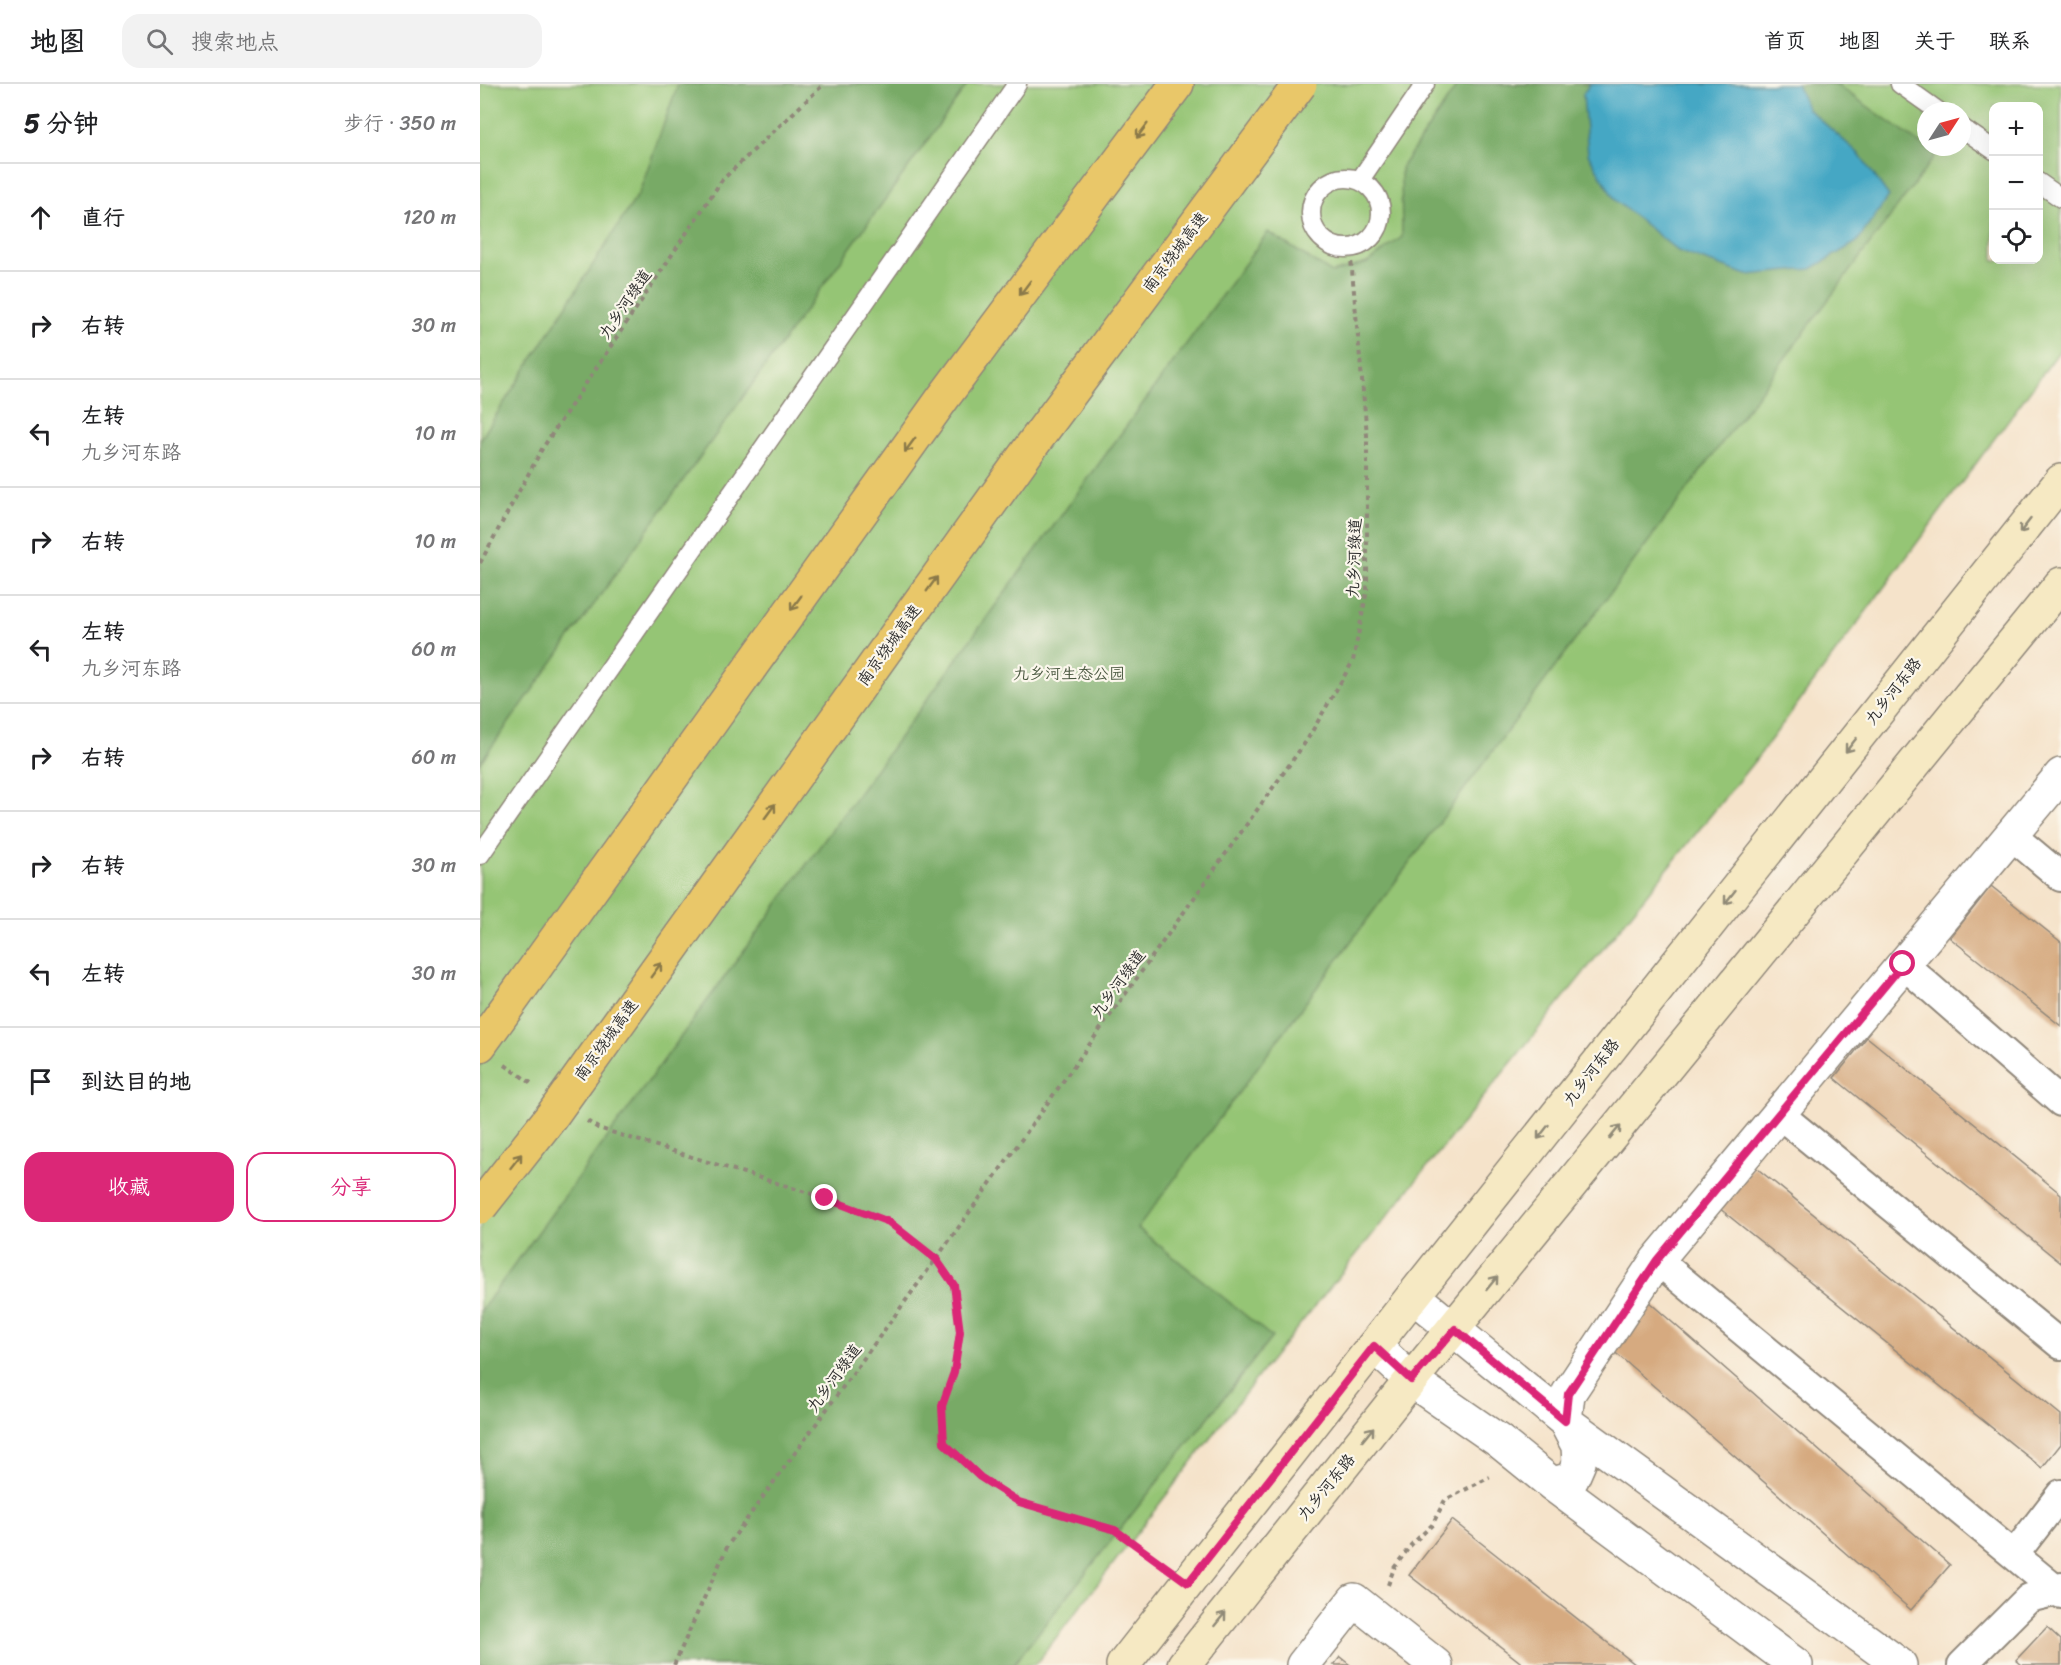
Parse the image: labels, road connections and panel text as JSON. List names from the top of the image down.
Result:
{
  "streets": {
    "highway": ["南京绕城高速"],
    "main road": ["九乡河东路"],
    "path": ["九乡河绿道"]
  },
  "parks": ["九乡河生态公园"],
  "north": "top right",
  "page": {
    "header": "地图",
    "search": "搜索地点",
    "nav": [
      "首页",
      "地图",
      "关于",
      "联系"
    ],
    "heading": ["5 分钟", "步行 · 350 m"],
    "map_buttons": ["+", "−"],
    "list": [
      ["直行", "120 m"],
      ["右转", "30 m"],
      ["左转", "九乡河东路", "10 m"],
      ["右转", "10 m"],
      ["左转", "九乡河东路", "60 m"],
      ["右转", "60 m"],
      ["右转", "30 m"],
      ["左转", "30 m"],
      "到达目的地"
    ],
    "buttons": ["收藏", "分享"]
  }
}
